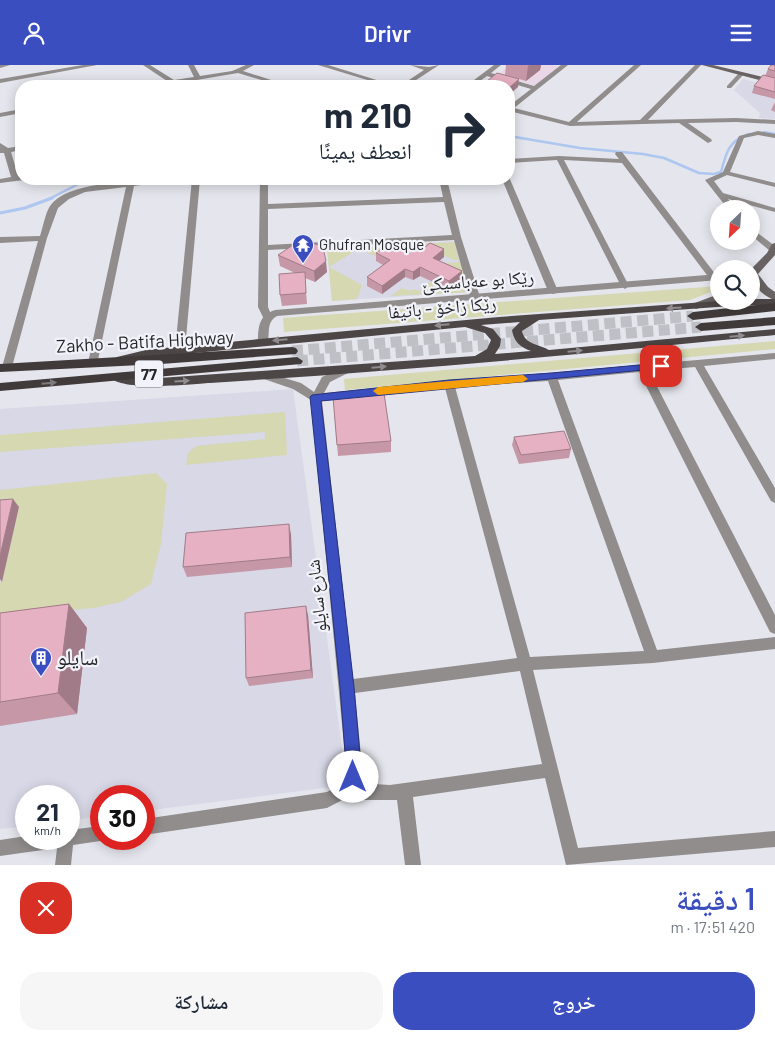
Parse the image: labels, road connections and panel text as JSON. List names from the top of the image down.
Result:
{
  "streets": {
    "highway": ["Zakho - Batifa Highway", "77"],
    "main road": ["رێکا زاخۆ - باتیفا"],
    "street": ["رێكا بو عه‌باسيكێ", "شارع سايلو"]
  },
  "crossings": [
    ["رێکا زاخۆ - باتیفا", "Zakho - Batifa Highway"]
  ],
  "places": {
    "temple": ["Ghufran Mosque"],
    "building": ["سايلو"]
  },
  "north": "bottom left",
  "page": {
    "header": "Drivr",
    "turn": ["210 m", "انعطف يمينًا"],
    "speed": "21 km/h",
    "limit": "30",
    "heading": ["1 دقيقة", "420 m · 17:51"],
    "buttons": ["خروج", "مشاركة"]
  }
}
